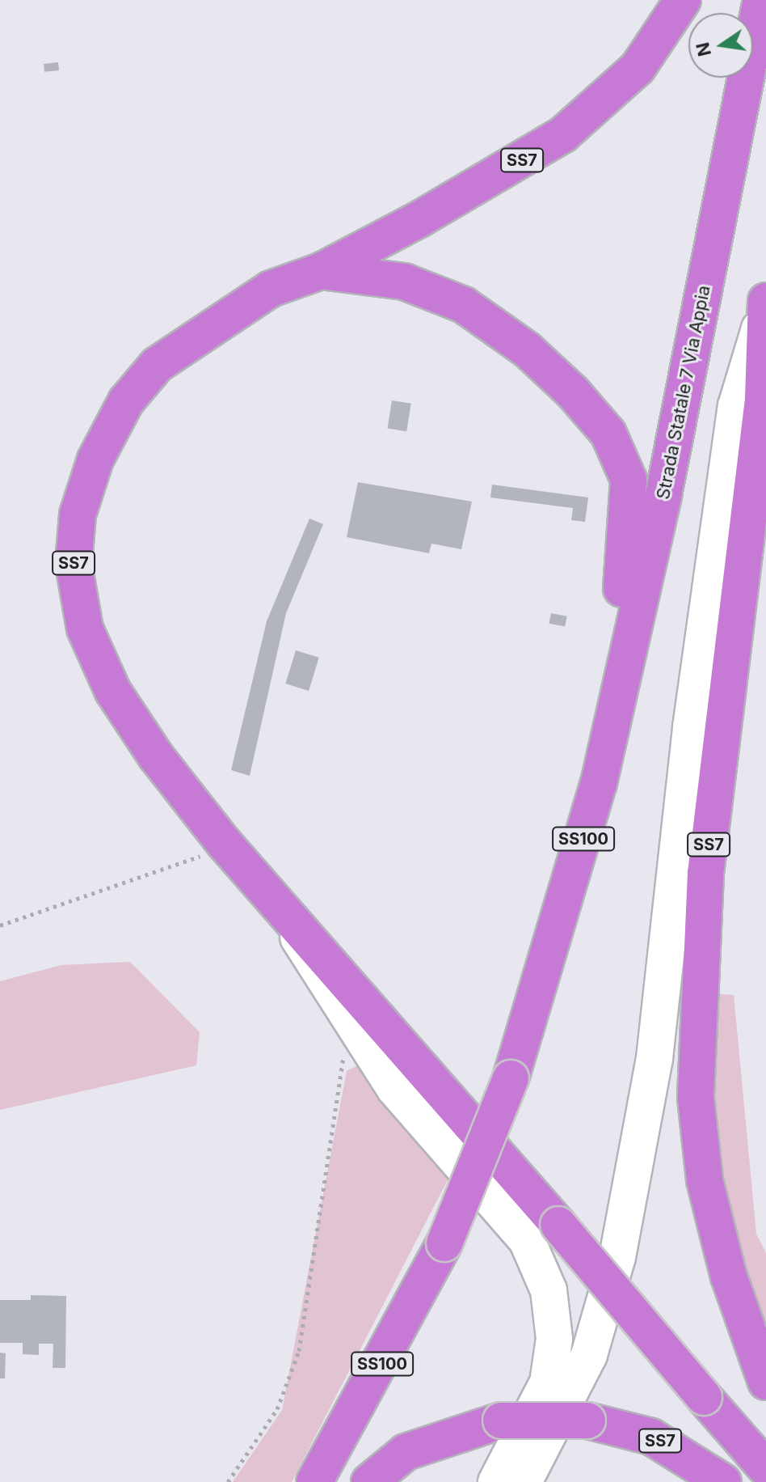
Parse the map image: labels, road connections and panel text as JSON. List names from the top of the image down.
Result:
{
  "streets": {
    "highway": ["SS7", "Strada Statale 7 Via Appia", "SS100"]
  },
  "crossings": [
    ["SS7", "Strada Statale 7 Via Appia"],
    ["SS7", "SS100"],
    ["Strada Statale 7 Via Appia", "SS100"]
  ],
  "north": "left"
}
